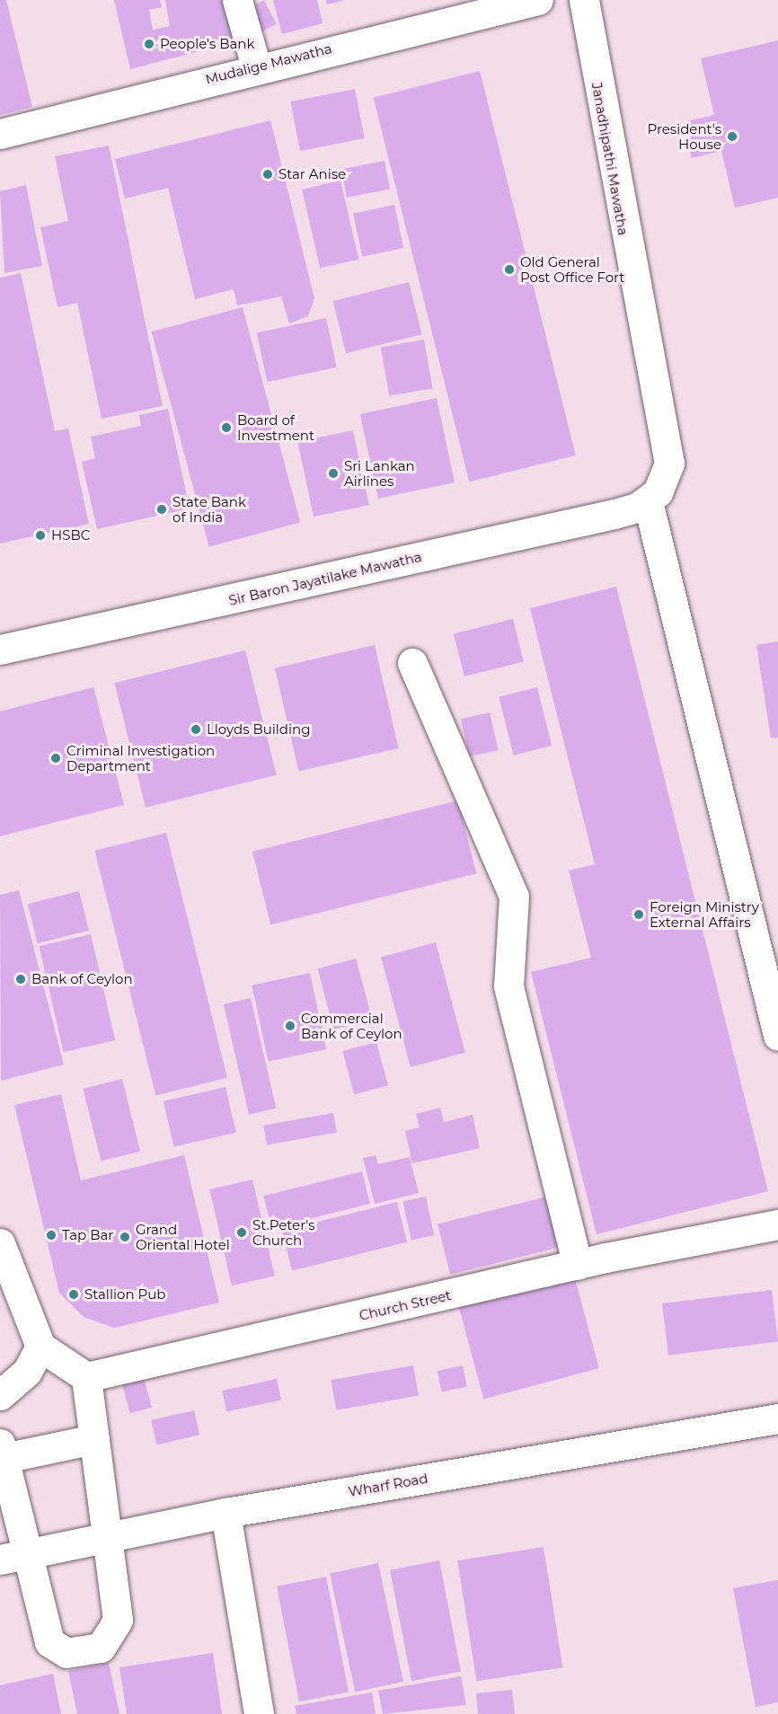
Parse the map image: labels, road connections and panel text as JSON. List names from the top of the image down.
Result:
{
  "streets": {
    "main road": [
      "Mudalige Mawatha",
      "Janadhipathi Mawatha",
      "Sir Baron Jayatilake Mawatha",
      "Church Street",
      "Wharf Road"
    ]
  },
  "crossings": [
    ["Janadhipathi Mawatha", "Sir Baron Jayatilake Mawatha"]
  ],
  "places": [
    "People's Bank",
    "President's House",
    "Star Anise",
    "Old General Post Office Fort",
    "Board of Investment",
    "Sri Lankan Airlines",
    "State Bank of India",
    "HSBC",
    "Lloyds Building",
    "Criminal Investigation Department",
    "Foreign Ministry External Affairs",
    "Bank of Ceylon",
    "Commercial Bank of Ceylon",
    "St.Peter's Church",
    "Tap Bar",
    "Grand Oriental Hotel",
    "Stallion Pub"
  ]
}
